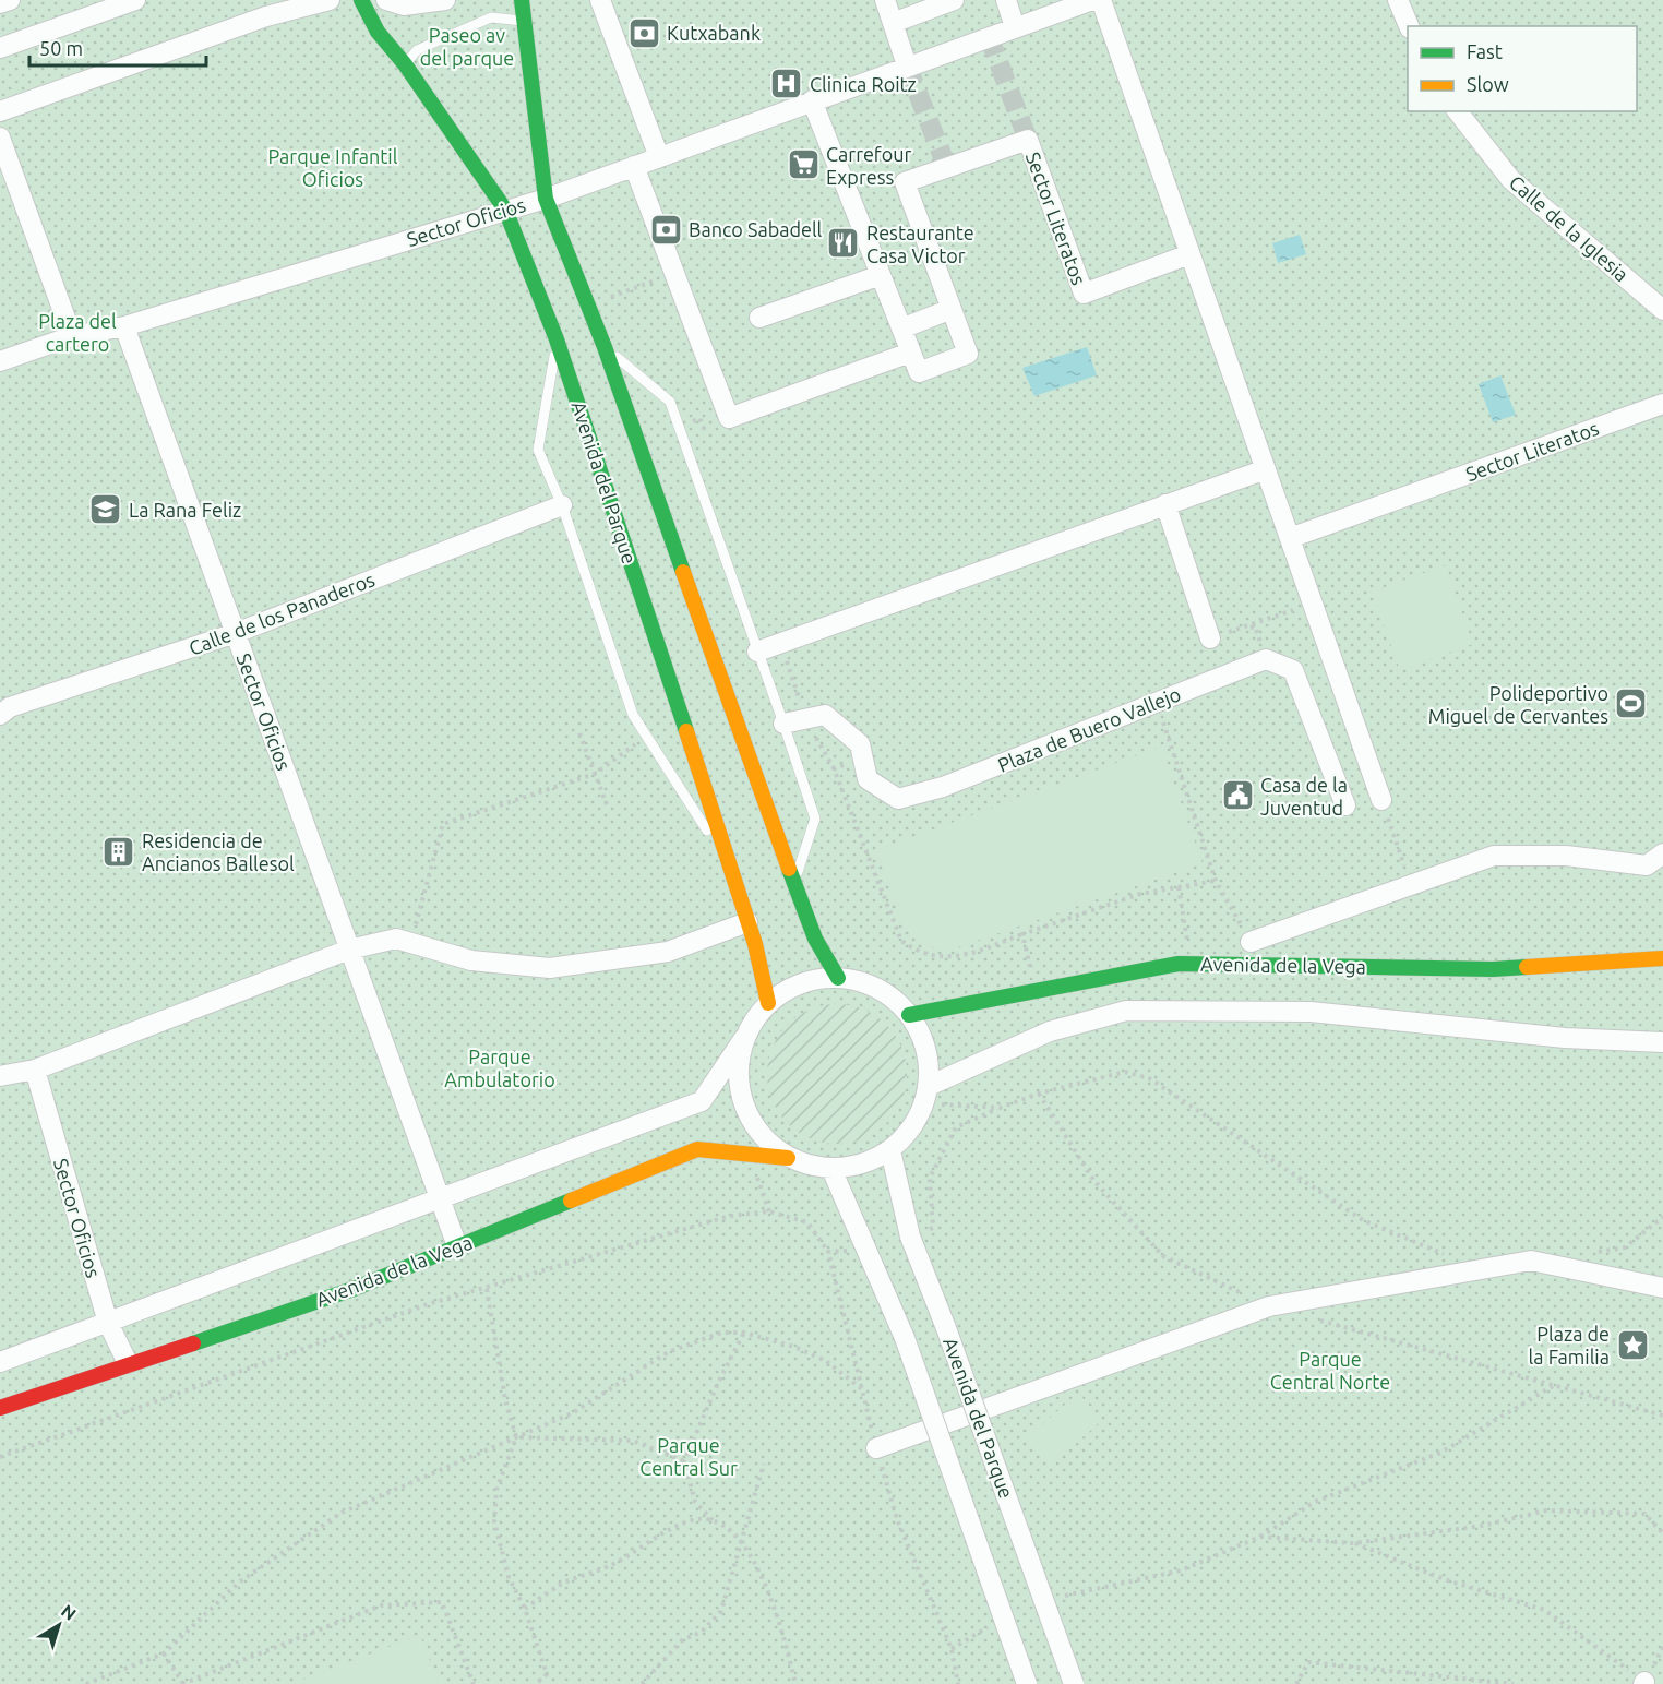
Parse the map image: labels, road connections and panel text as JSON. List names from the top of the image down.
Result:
{
  "streets": {
    "street": [
      "Sector Literatos",
      "Sector Oficios",
      "Calle de la Iglesia",
      "Avenida del Parque",
      "Calle de los Panaderos",
      "Plaza de Buero Vallejo",
      "Avenida de la Vega"
    ]
  },
  "crossings": [
    ["Sector Oficios", "Avenida del Parque"],
    ["Sector Oficios", "Calle de los Panaderos"],
    ["Sector Oficios", "Avenida de la Vega"],
    ["Avenida del Parque", "Avenida de la Vega"]
  ],
  "parks": [
    "Paseo av del parque",
    "Parque Infantil Oficios",
    "Plaza del cartero",
    "Parque Ambulatorio",
    "Parque Central Norte",
    "Parque Central Sur"
  ],
  "places": {
    "bank": ["Kutxabank", "Banco Sabadell"],
    "hospital": ["Clinica Roitz"],
    "supermarket": ["Carrefour Express"],
    "restaurant": ["Restaurante Casa Victor"],
    "school or university": ["La Rana Feliz"],
    "sports": ["Polideportivo Miguel de Cervantes"],
    "public building": ["Casa de la Juventud"],
    "building": ["Residencia de Ancianos Ballesol"],
    "place": ["Plaza de la Familia"]
  },
  "legend": ["Fast", "Slow"],
  "scale_bar": "50 m",
  "north": "top right"
}
